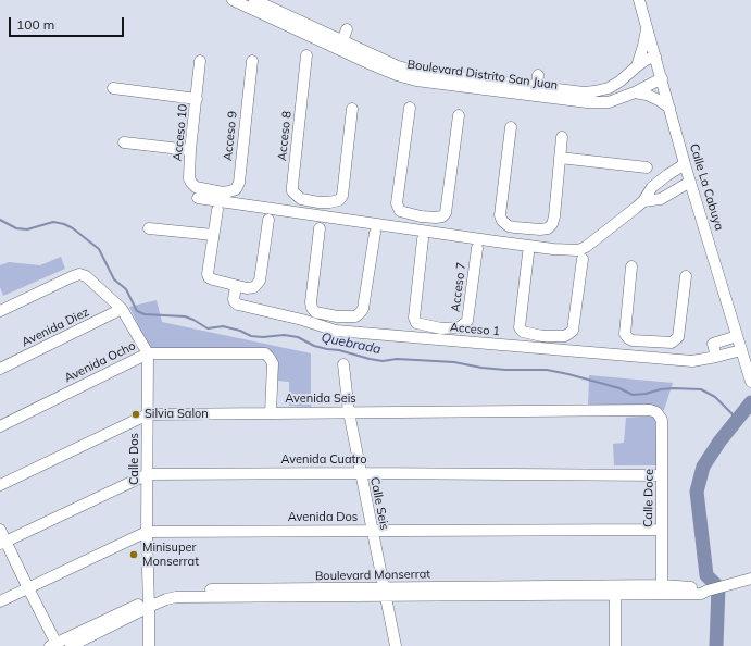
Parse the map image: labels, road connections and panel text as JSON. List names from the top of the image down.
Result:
{
  "streets": {
    "street": [
      "Boulevard Distrito San Juan",
      "Acceso 10",
      "Acceso 9",
      "Acceso 8",
      "Calle La Cabuya",
      "Acceso 7",
      "Avenida Diez",
      "Acceso 1",
      "Avenida Ocho",
      "Avenida Seis",
      "Calle Dos",
      "Avenida Cuatro",
      "Calle Doce",
      "Calle Seis",
      "Avenida Dos",
      "Boulevard Monserrat"
    ]
  },
  "crossings": [
    ["Boulevard Distrito San Juan", "Calle La Cabuya"],
    ["Acceso 10", "Acceso 9"],
    ["Calle La Cabuya", "Acceso 1"],
    ["Avenida Ocho", "Avenida Seis"],
    ["Avenida Ocho", "Calle Dos"],
    ["Avenida Seis", "Calle Dos"],
    ["Avenida Seis", "Calle Doce"],
    ["Avenida Seis", "Calle Seis"],
    ["Calle Dos", "Avenida Cuatro"],
    ["Calle Dos", "Avenida Dos"],
    ["Calle Dos", "Boulevard Monserrat"],
    ["Avenida Cuatro", "Calle Doce"],
    ["Avenida Cuatro", "Calle Seis"],
    ["Calle Doce", "Avenida Dos"],
    ["Calle Doce", "Boulevard Monserrat"],
    ["Calle Seis", "Avenida Dos"],
    ["Calle Seis", "Boulevard Monserrat"]
  ],
  "water": ["Quebrada"],
  "places": ["Silvia Salon", "Minisuper Monserrat"],
  "scale_bar": "100 m"
}
